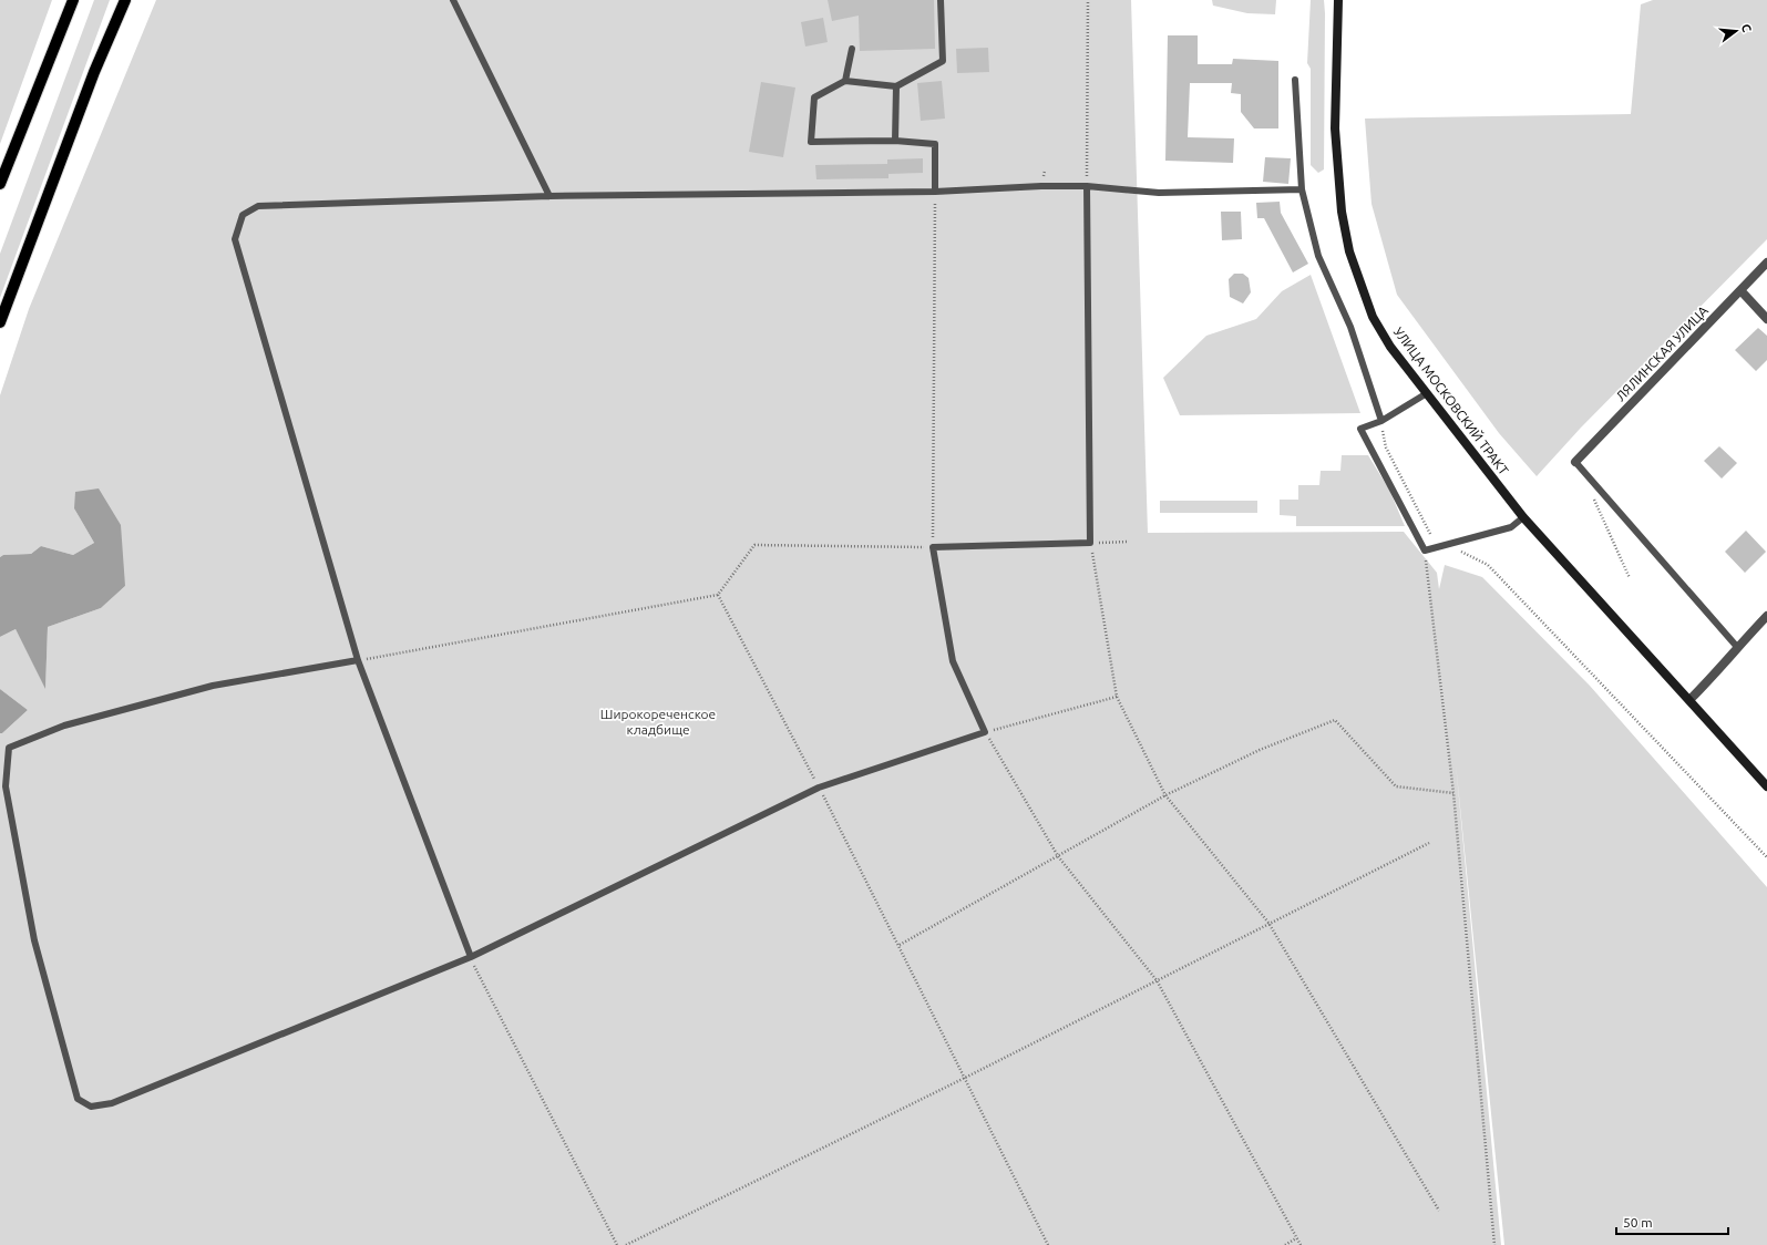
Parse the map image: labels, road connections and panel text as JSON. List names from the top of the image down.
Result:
{
  "streets": {
    "main road": ["УЛИЦА МОСКОВСКИЙ ТРАКТ"],
    "street": ["ЛЯЛИНСКАЯ УЛИЦА"]
  },
  "parks": ["Широкореченское кладбище"],
  "scale_bar": "50 m",
  "north": "right"
}
